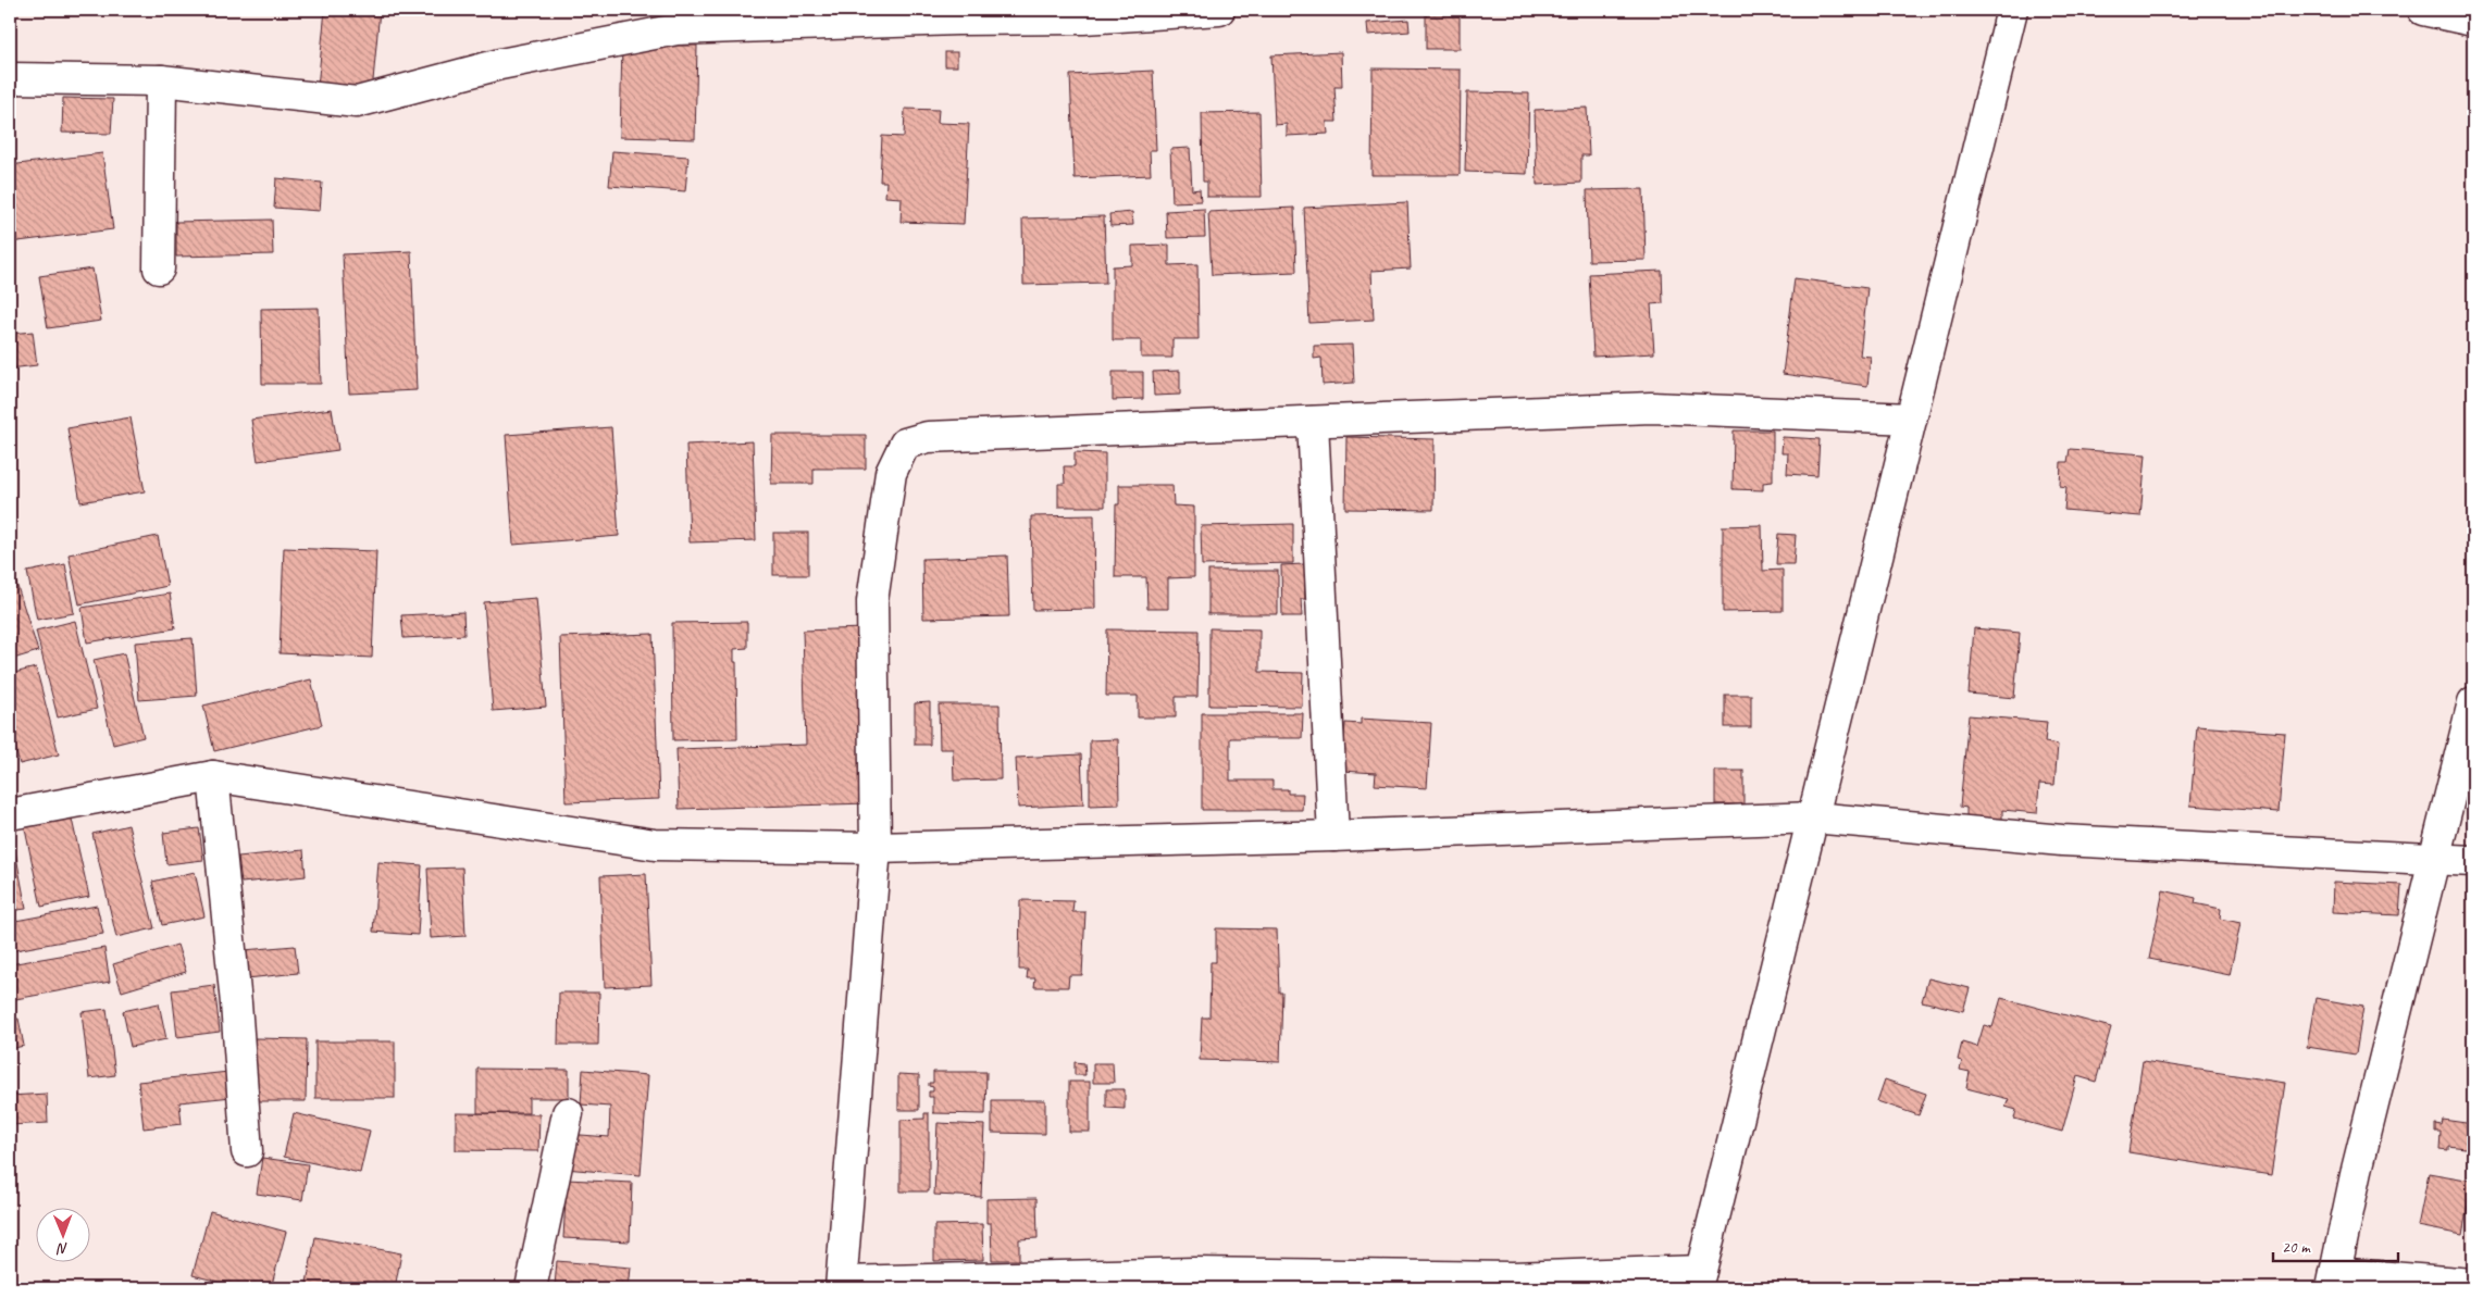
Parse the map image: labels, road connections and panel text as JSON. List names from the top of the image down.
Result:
{
  "scale_bar": "20 m",
  "north": "bottom"
}
